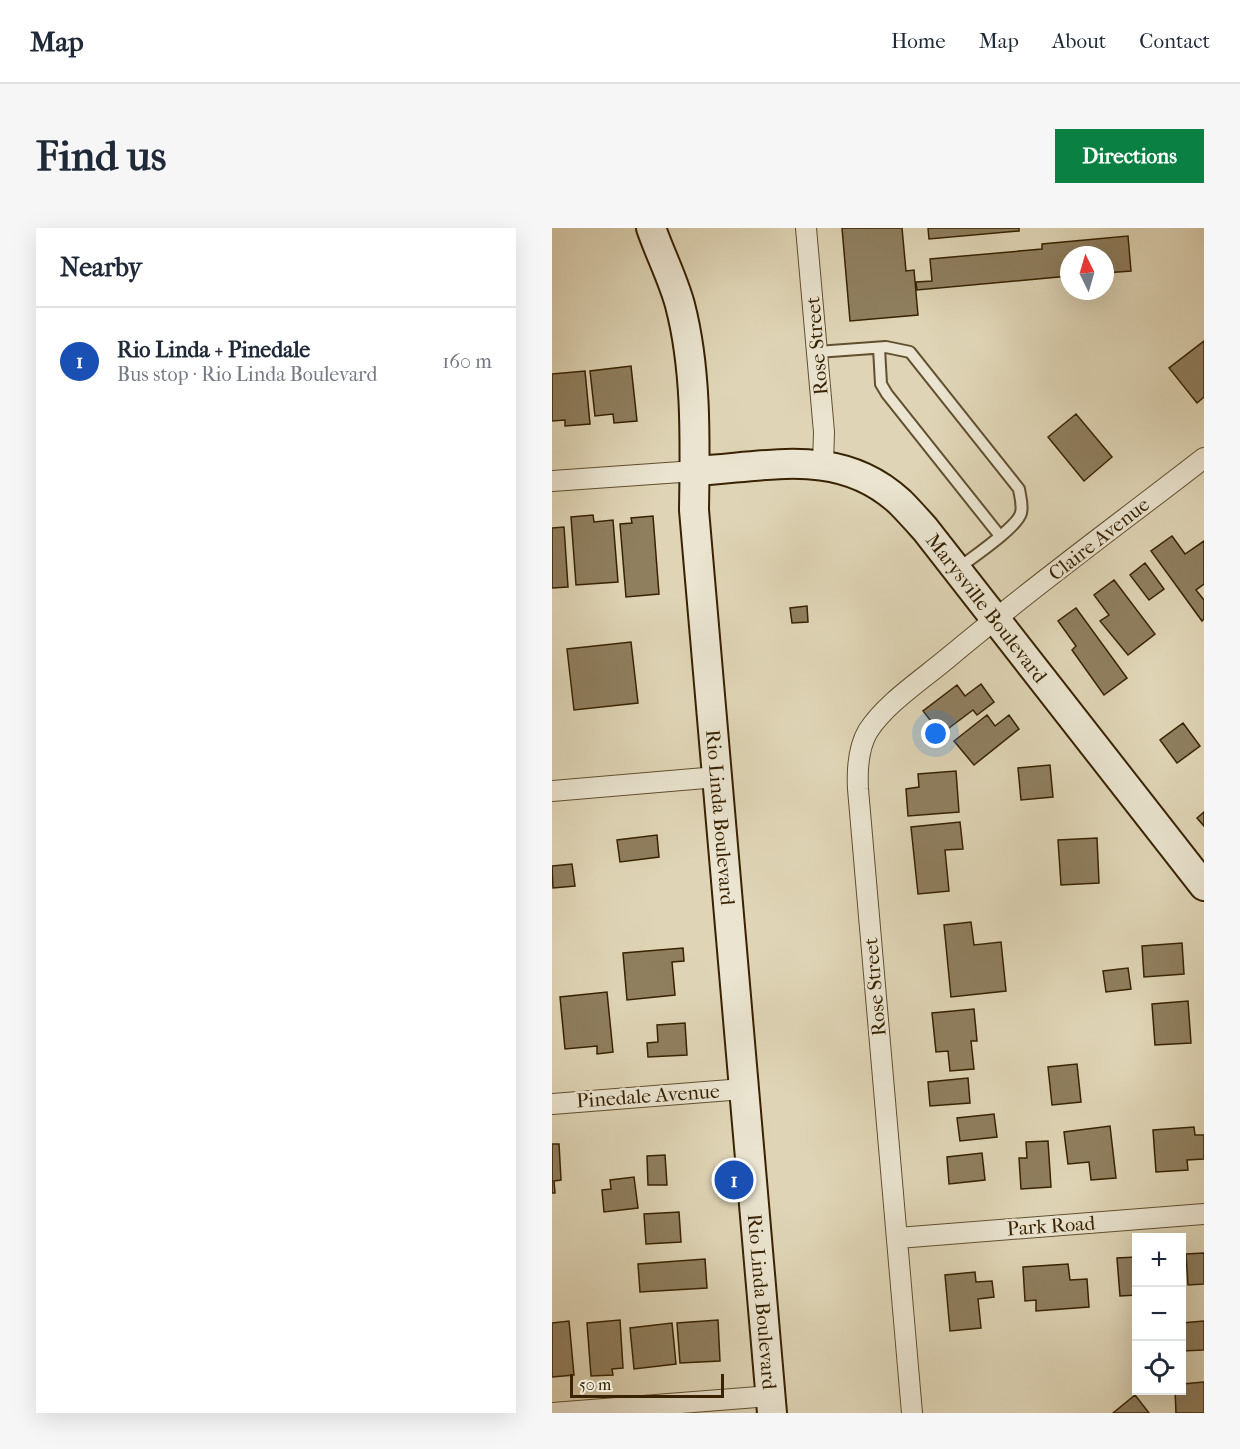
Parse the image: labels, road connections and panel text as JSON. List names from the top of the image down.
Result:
{
  "streets": {
    "main road": ["Marysville Boulevard", "Rio Linda Boulevard"],
    "street": [
      "Rose Street",
      "Claire Avenue",
      "Pinedale Avenue",
      "Park Road"
    ]
  },
  "crossings": [
    ["Rose Street", "Claire Avenue"],
    ["Rose Street", "Marysville Boulevard"],
    ["Rose Street", "Park Road"],
    ["Claire Avenue", "Marysville Boulevard"],
    ["Marysville Boulevard", "Rio Linda Boulevard"],
    ["Rio Linda Boulevard", "Pinedale Avenue"]
  ],
  "scale_bar": "50 m",
  "north": "top",
  "page": {
    "header": "Map",
    "nav": [
      "Home",
      "Map",
      "About",
      "Contact"
    ],
    "buttons": "Directions",
    "title": "Find us",
    "heading": "Nearby",
    "list": [
      {
        "mark": "1",
        "name": "Rio Linda + Pinedale",
        "note": "Bus stop · Rio Linda Boulevard",
        "value": "160 m"
      }
    ],
    "pins": "1",
    "map_buttons": ["+", "−"],
    "scale": "50 m"
  }
}
